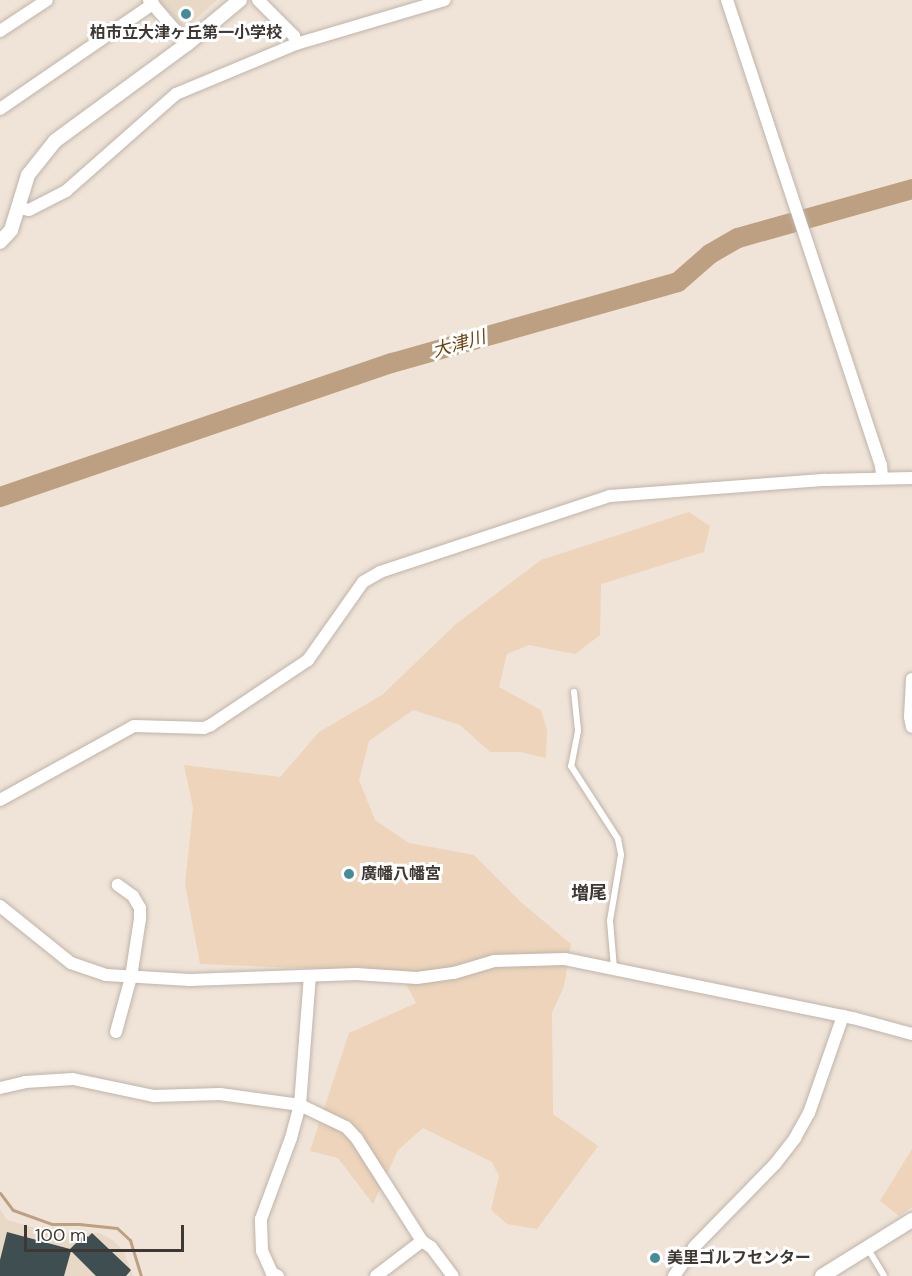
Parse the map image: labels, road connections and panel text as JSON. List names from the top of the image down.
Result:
{
  "districts": ["増尾"],
  "water": ["大津川"],
  "places": ["柏市立大津ヶ丘第一小学校", "廣幡八幡宮", "美里ゴルフセンター"],
  "scale_bar": "100 m"
}
